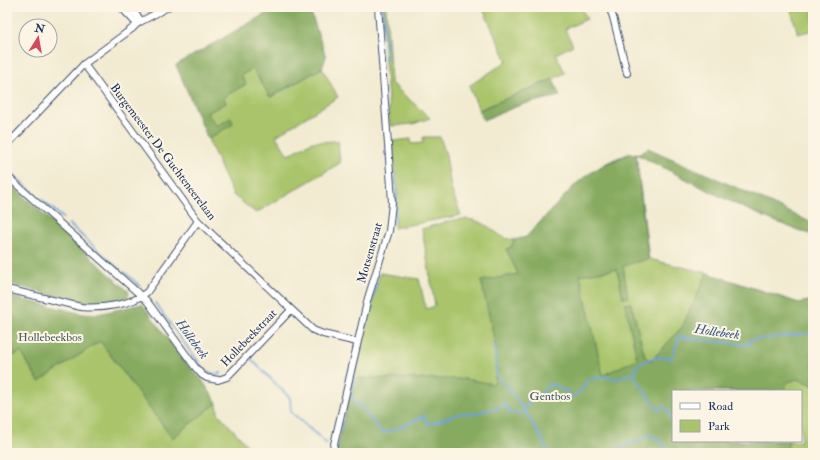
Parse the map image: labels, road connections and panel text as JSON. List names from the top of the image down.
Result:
{
  "streets": {
    "street": ["Burgemeester De Guchteneerelaan", "Motsenstraat", "Hollebeekstraat"]
  },
  "crossings": [
    ["Burgemeester De Guchteneerelaan", "Motsenstraat"],
    ["Burgemeester De Guchteneerelaan", "Hollebeekstraat"]
  ],
  "water": ["Hollebeek"],
  "parks": ["Hollebeekbos", "Gentbos"],
  "legend": ["Road", "Park"],
  "north": "top"
}
